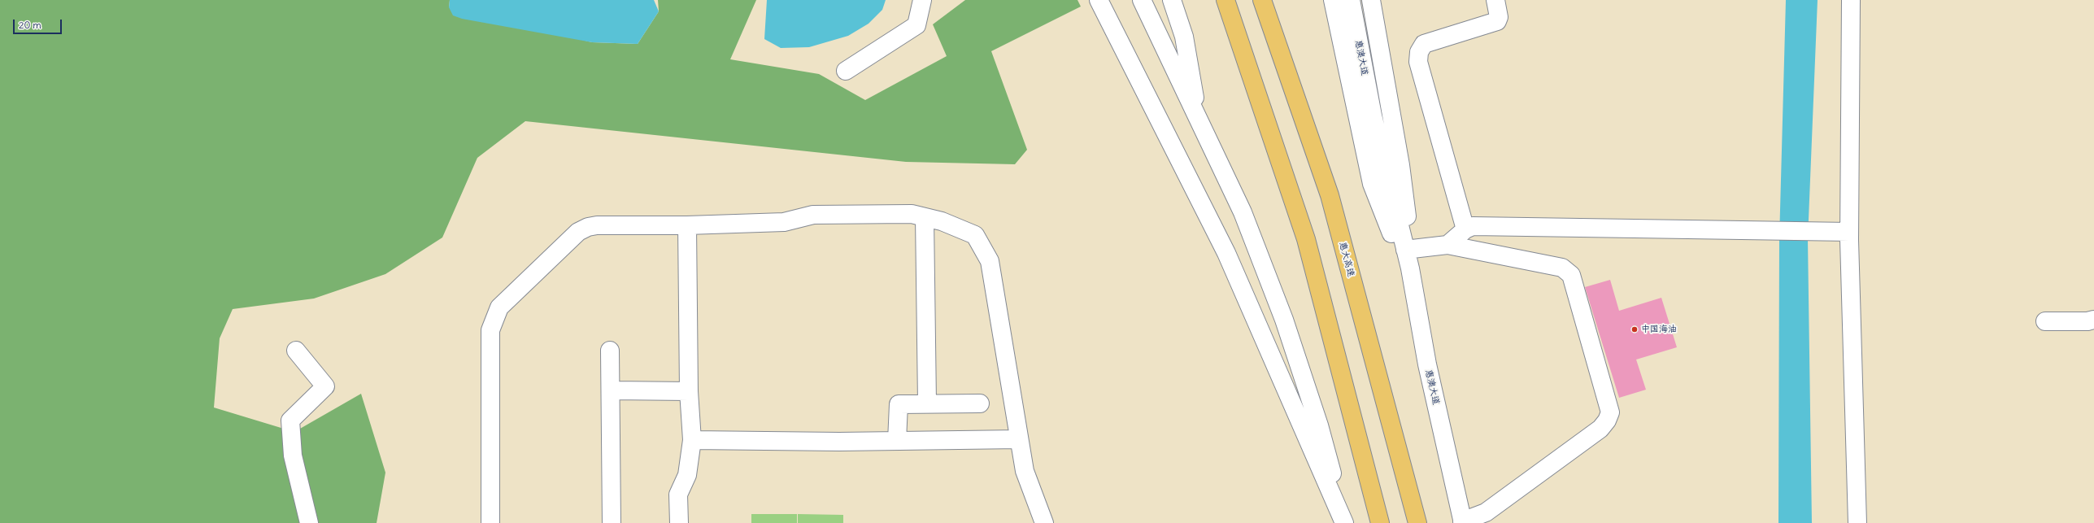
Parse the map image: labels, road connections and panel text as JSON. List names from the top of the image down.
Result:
{
  "streets": {
    "highway": ["惠大高速"],
    "street": ["惠澳大道"]
  },
  "places": ["中国海油"],
  "scale_bar": "20 m"
}
